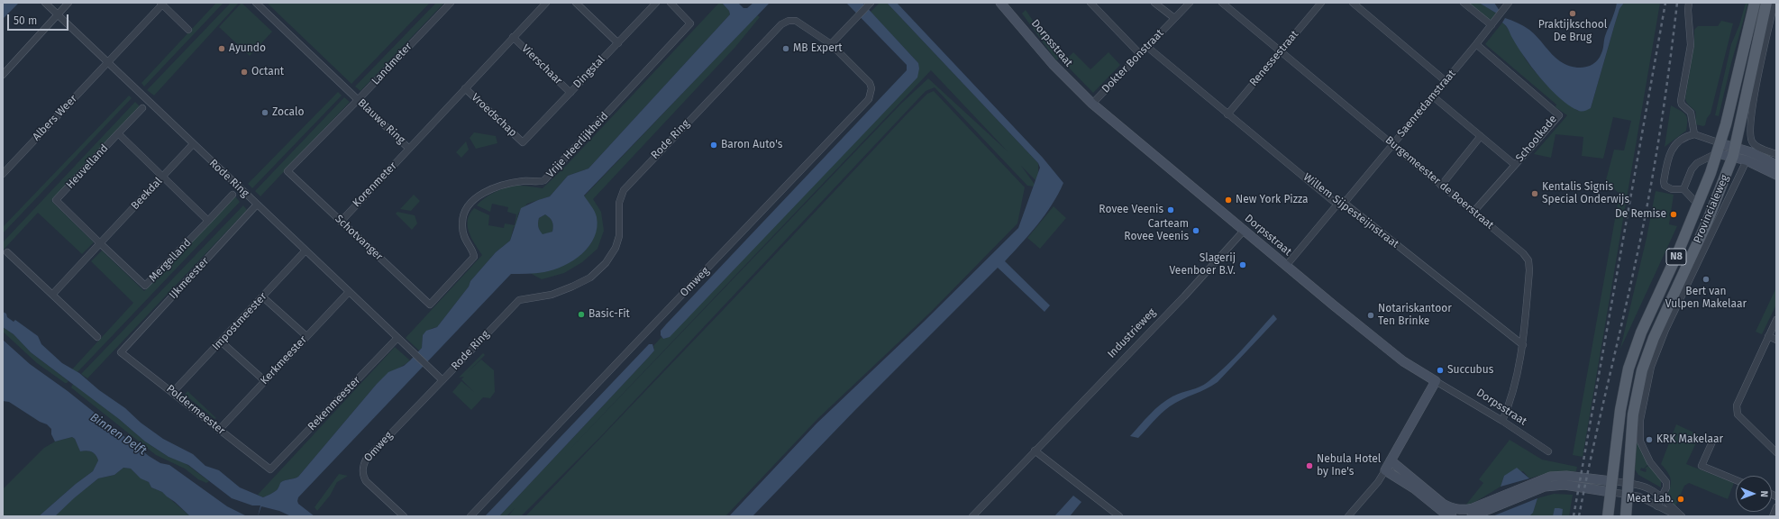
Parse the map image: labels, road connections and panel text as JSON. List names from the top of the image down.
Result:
{
  "streets": {
    "main road": ["Provincialeweg", "N8"],
    "street": [
      "Dorpsstraat",
      "Renessestraat",
      "Dokter Bonstraat",
      "Landmeter",
      "Vierschaar",
      "Dingstal",
      "Saenredamstraat",
      "Vroedschap",
      "Albers Weer",
      "Blauwe Ring",
      "Schoolkade",
      "Rode Ring",
      "Vrije Heerlijkheid",
      "Heuvelland",
      "Burgemeester de Boerstraat",
      "Korenmeter",
      "Beekdal",
      "Willem Sijpesteijnstraat",
      "Schotvanger",
      "Mergelland",
      "IJkmeester",
      "Omweg",
      "Impostmeester",
      "Industrieweg",
      "Kerkmeester",
      "Rekenmeester",
      "Poldermeester"
    ]
  },
  "crossings": [
    ["Dorpsstraat", "Dokter Bonstraat"],
    ["Dorpsstraat", "Saenredamstraat"],
    ["Dorpsstraat", "Burgemeester de Boerstraat"],
    ["Dorpsstraat", "Industrieweg"],
    ["Renessestraat", "Burgemeester de Boerstraat"],
    ["Renessestraat", "Willem Sijpesteijnstraat"],
    ["Dokter Bonstraat", "Willem Sijpesteijnstraat"],
    ["Landmeter", "Blauwe Ring"],
    ["Landmeter", "Schotvanger"],
    ["Vierschaar", "Dingstal"],
    ["Vierschaar", "Blauwe Ring"],
    ["Dingstal", "Vroedschap"],
    ["Saenredamstraat", "Schoolkade"],
    ["Saenredamstraat", "Burgemeester de Boerstraat"],
    ["Saenredamstraat", "Willem Sijpesteijnstraat"],
    ["Vroedschap", "Blauwe Ring"],
    ["Albers Weer", "Rode Ring"],
    ["Blauwe Ring", "Korenmeter"],
    ["Schoolkade", "Burgemeester de Boerstraat"],
    ["Rode Ring", "Beekdal"],
    ["Rode Ring", "IJkmeester"],
    ["Rode Ring", "Omweg"],
    ["Rode Ring", "Impostmeester"],
    ["Rode Ring", "Kerkmeester"],
    ["Rode Ring", "Rekenmeester"],
    ["Vrije Heerlijkheid", "Schotvanger"],
    ["Heuvelland", "Beekdal"],
    ["Heuvelland", "Mergelland"],
    ["Burgemeester de Boerstraat", "Willem Sijpesteijnstraat"],
    ["Korenmeter", "Schotvanger"],
    ["Beekdal", "Mergelland"],
    ["IJkmeester", "Poldermeester"],
    ["Impostmeester", "Poldermeester"],
    ["Kerkmeester", "Poldermeester"],
    ["Rekenmeester", "Poldermeester"]
  ],
  "water": ["Binnen Delft"],
  "places": [
    "Praktijkschool De Brug",
    "Ayundo",
    "MB Expert",
    "Octant",
    "Zocalo",
    "Baron Auto's",
    "Kentalis Signis Special Onderwijs",
    "New York Pizza",
    "Rovee Veenis",
    "De Remise",
    "Carteam Rovee Veenis",
    "Slagerij Veenboer B.V.",
    "Bert van Vulpen Makelaar",
    "Basic-Fit",
    "Notariskantoor Ten Brinke",
    "Succubus",
    "KRK Makelaar",
    "Nebula Hotel by Ine's",
    "Meat Lab."
  ],
  "scale_bar": "50 m",
  "north": "right"
}
